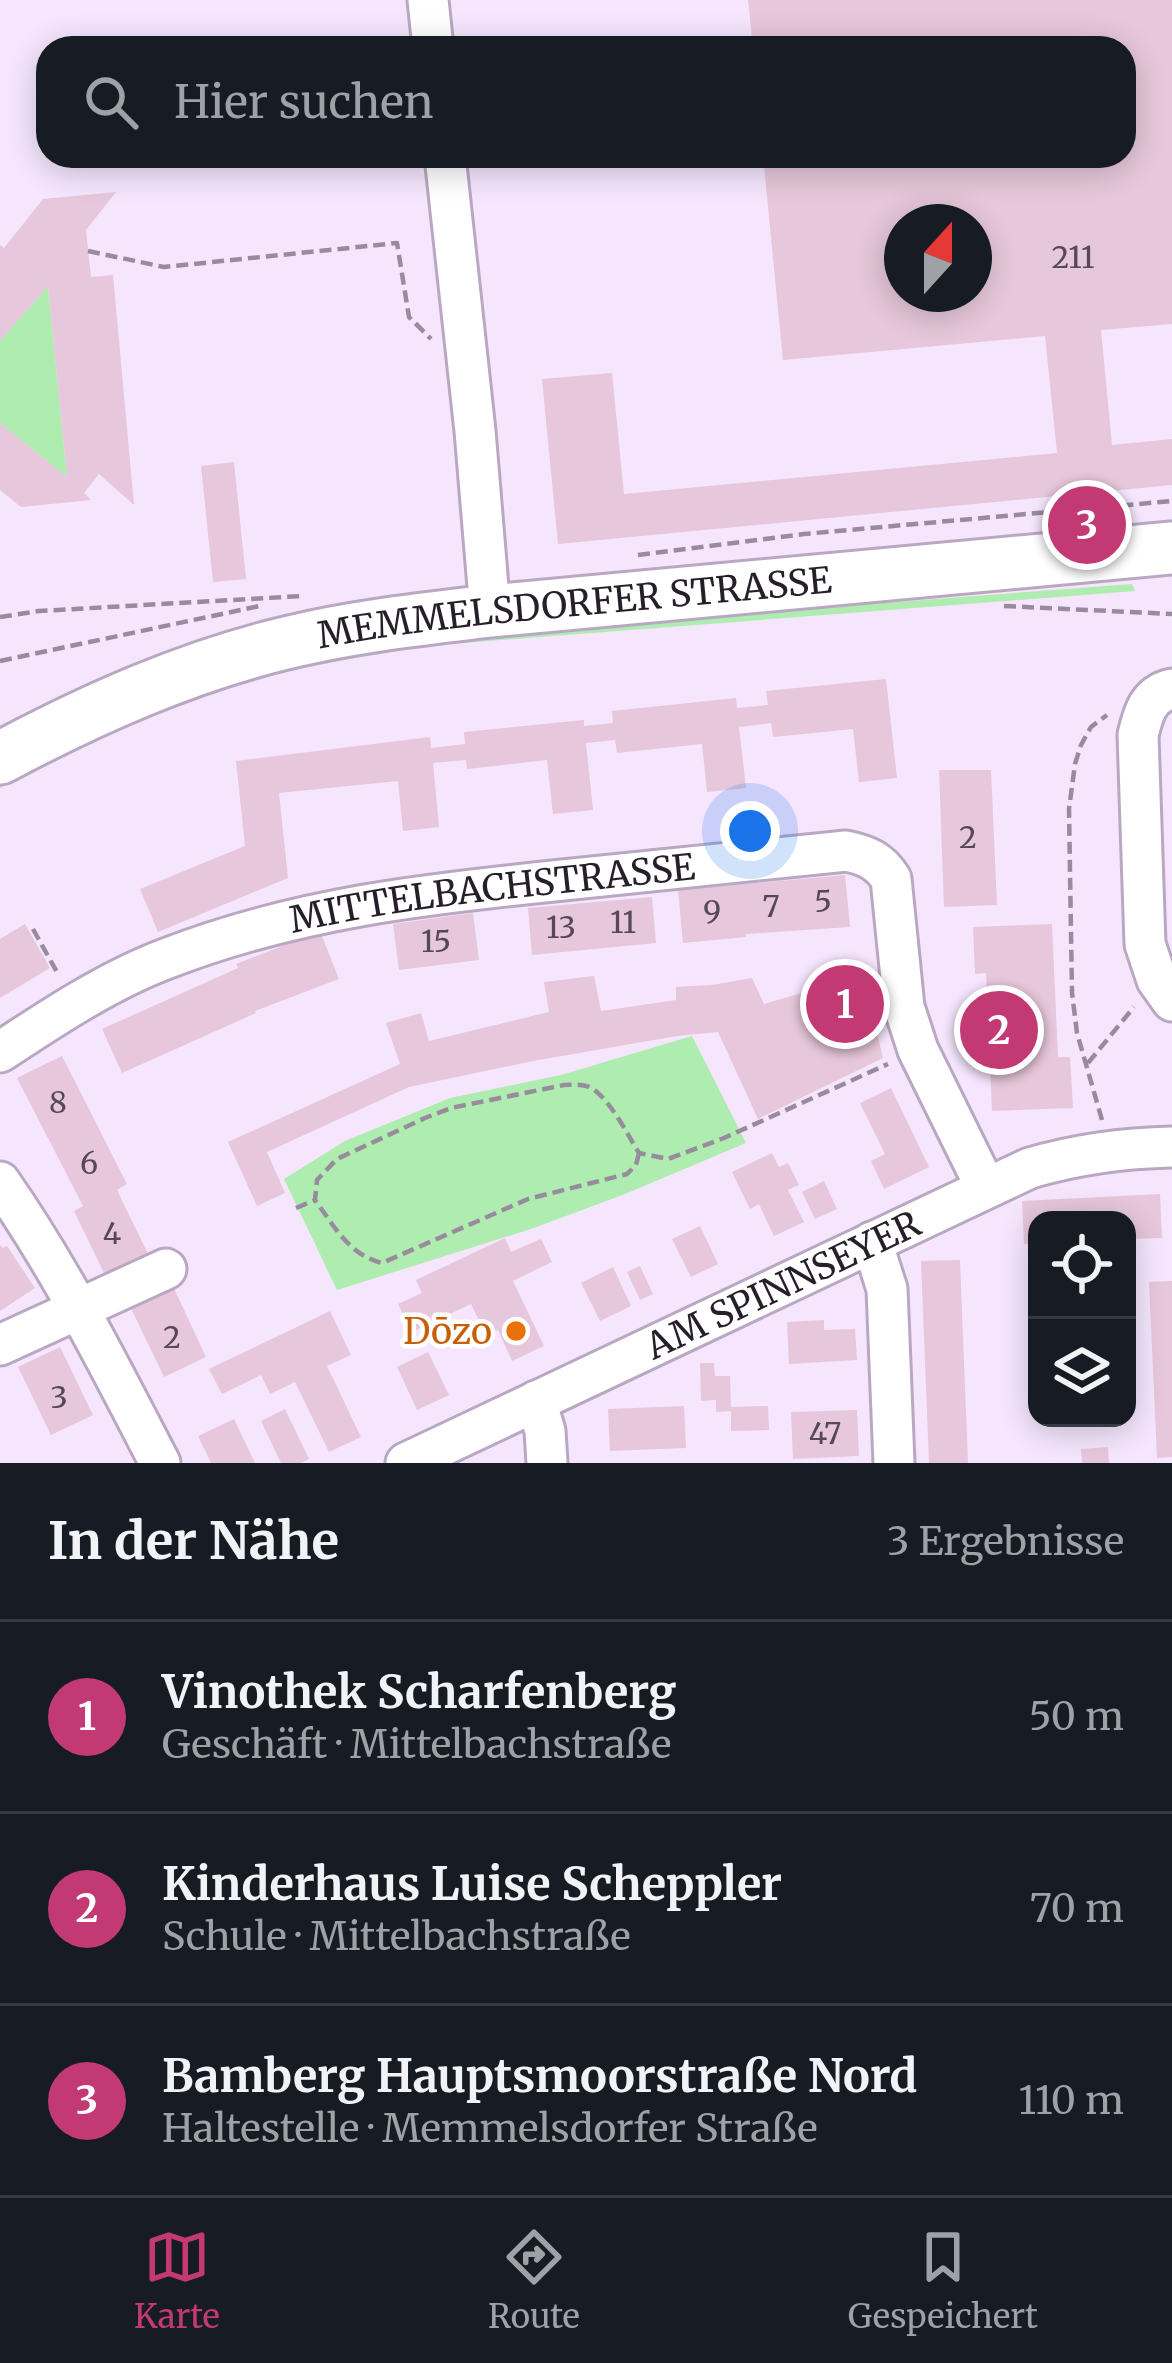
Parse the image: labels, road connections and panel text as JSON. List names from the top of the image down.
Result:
{
  "streets": {
    "main road": ["MEMMELSDORFER STRASSE"],
    "street": ["MITTELBACHSTRASSE", "AM SPINNSEYER"]
  },
  "crossings": [
    ["MITTELBACHSTRASSE", "AM SPINNSEYER"]
  ],
  "places": ["Dōzo"],
  "house_numbers": [
    "211",
    "2",
    "5",
    "7",
    "9",
    "11",
    "13",
    "15",
    "8",
    "6",
    "4",
    "2",
    "3",
    "47"
  ],
  "north": "top",
  "page": {
    "search": "Hier suchen",
    "pins": ["3", "1", "2"],
    "heading": ["In der Nähe", "3 Ergebnisse"],
    "list": [
      {
        "mark": "1",
        "name": "Vinothek Scharfenberg",
        "note": "Geschäft · Mittelbachstraße",
        "value": "50 m"
      },
      {
        "mark": "2",
        "name": "Kinderhaus Luise Scheppler",
        "note": "Schule · Mittelbachstraße",
        "value": "70 m"
      },
      {
        "mark": "3",
        "name": "Bamberg Hauptsmoorstraße Nord",
        "note": "Haltestelle · Memmelsdorfer Straße",
        "value": "110 m"
      }
    ],
    "nav": ["Karte", "Route", "Gespeichert"]
  }
}
